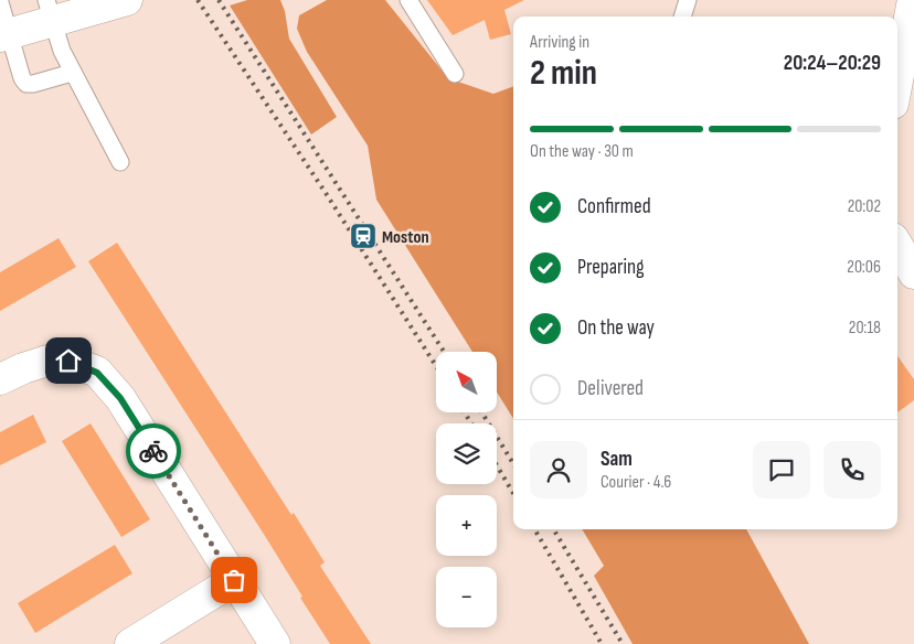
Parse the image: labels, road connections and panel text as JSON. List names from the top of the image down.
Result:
{
  "places": {
    "station": ["Moston"]
  },
  "north": "top left",
  "page": {
    "heading": ["2 min", "Arriving in", "20:24–20:29"],
    "panel": ["Sam", "Courier · 4.6"],
    "bar": "On the way · 30 m",
    "list": [
      ["Confirmed", "20:02"],
      ["Preparing", "20:06"],
      ["On the way", "20:18"],
      "Delivered"
    ],
    "map_buttons": ["+", "−"]
  }
}
